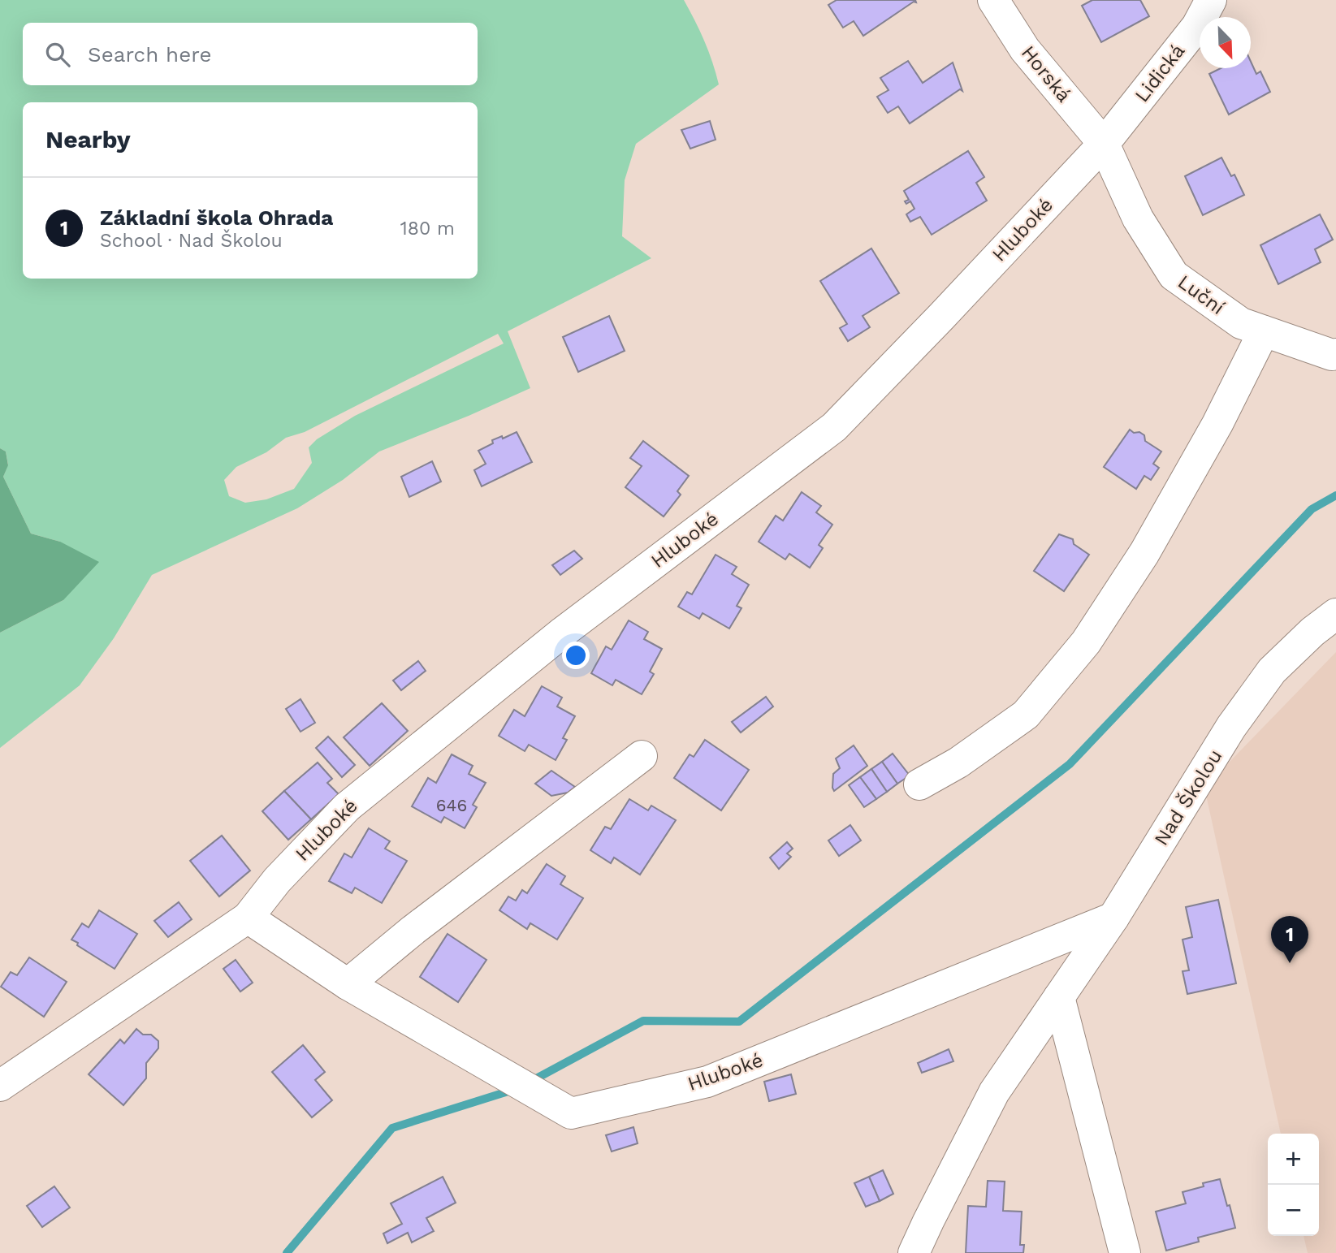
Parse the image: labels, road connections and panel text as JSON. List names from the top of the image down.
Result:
{
  "streets": {
    "street": [
      "Lidická",
      "Horská",
      "Hluboké",
      "Luční",
      "Nad Školou"
    ]
  },
  "crossings": [
    ["Lidická", "Horská"],
    ["Lidická", "Hluboké"],
    ["Lidická", "Luční"],
    ["Horská", "Hluboké"],
    ["Horská", "Luční"],
    ["Hluboké", "Luční"],
    ["Hluboké", "Nad Školou"]
  ],
  "house_numbers": ["646"],
  "north": "bottom right",
  "page": {
    "search": "Search here",
    "heading": "Nearby",
    "list": [
      {
        "mark": "1",
        "name": "Základní škola Ohrada",
        "note": "School · Nad Školou",
        "value": "180 m"
      }
    ],
    "pins": "1",
    "map_buttons": ["+", "−"]
  }
}
